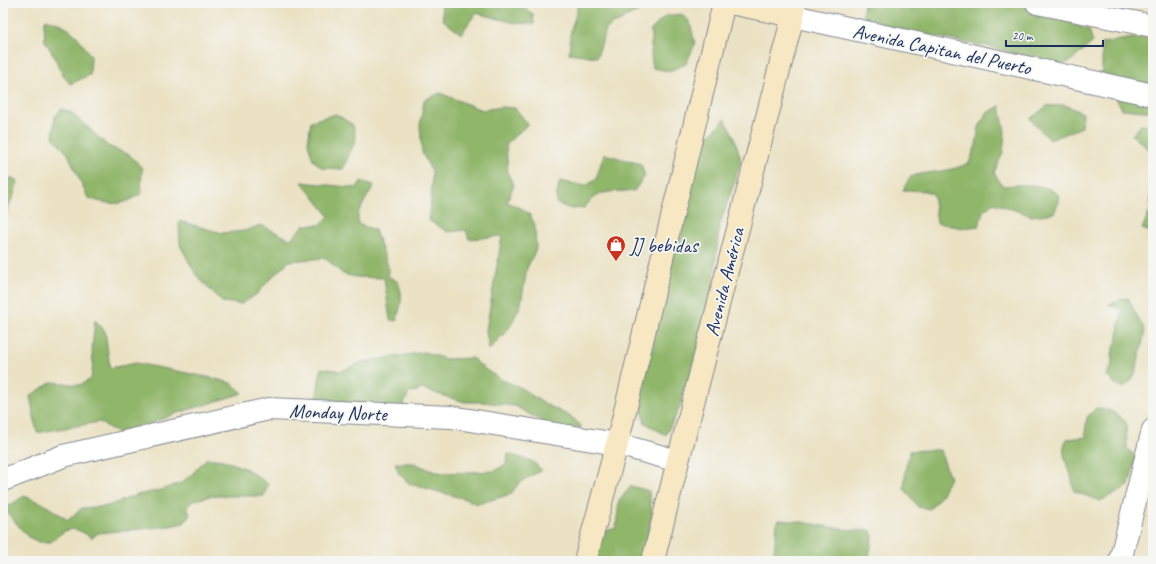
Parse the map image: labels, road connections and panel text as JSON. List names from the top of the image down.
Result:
{
  "streets": {
    "main road": ["Avenida Capitan del Puerto", "Avenida América"],
    "street": ["Monday Norte"]
  },
  "crossings": [
    ["Avenida Capitan del Puerto", "Avenida América"],
    ["Avenida América", "Monday Norte"]
  ],
  "places": {
    "shop": ["JJ bebidas"]
  },
  "scale_bar": "20 m"
}
